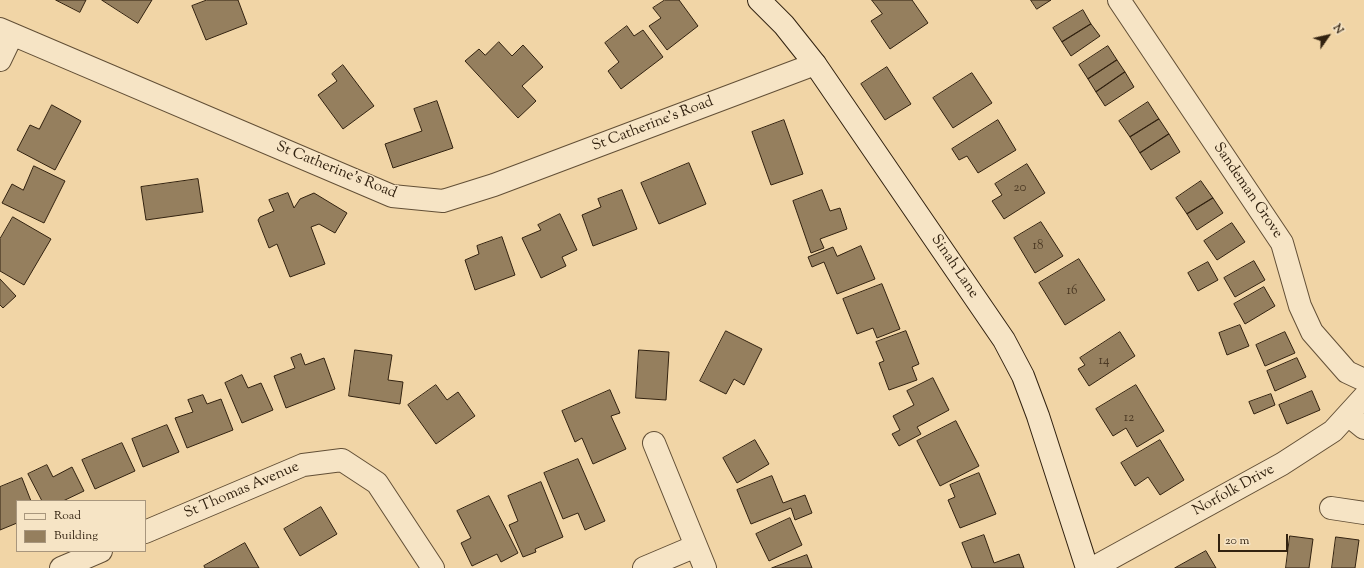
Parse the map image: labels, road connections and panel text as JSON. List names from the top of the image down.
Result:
{
  "streets": {
    "street": [
      "St Catherine's Road",
      "Sandeman Grove",
      "Sinah Lane",
      "St Thomas Avenue",
      "Norfolk Drive"
    ]
  },
  "crossings": [
    ["St Catherine's Road", "Sinah Lane"]
  ],
  "house_numbers": [
    "20",
    "18",
    "16",
    "14",
    "12"
  ],
  "legend": ["Road", "Building"],
  "scale_bar": "20 m",
  "north": "top right"
}
